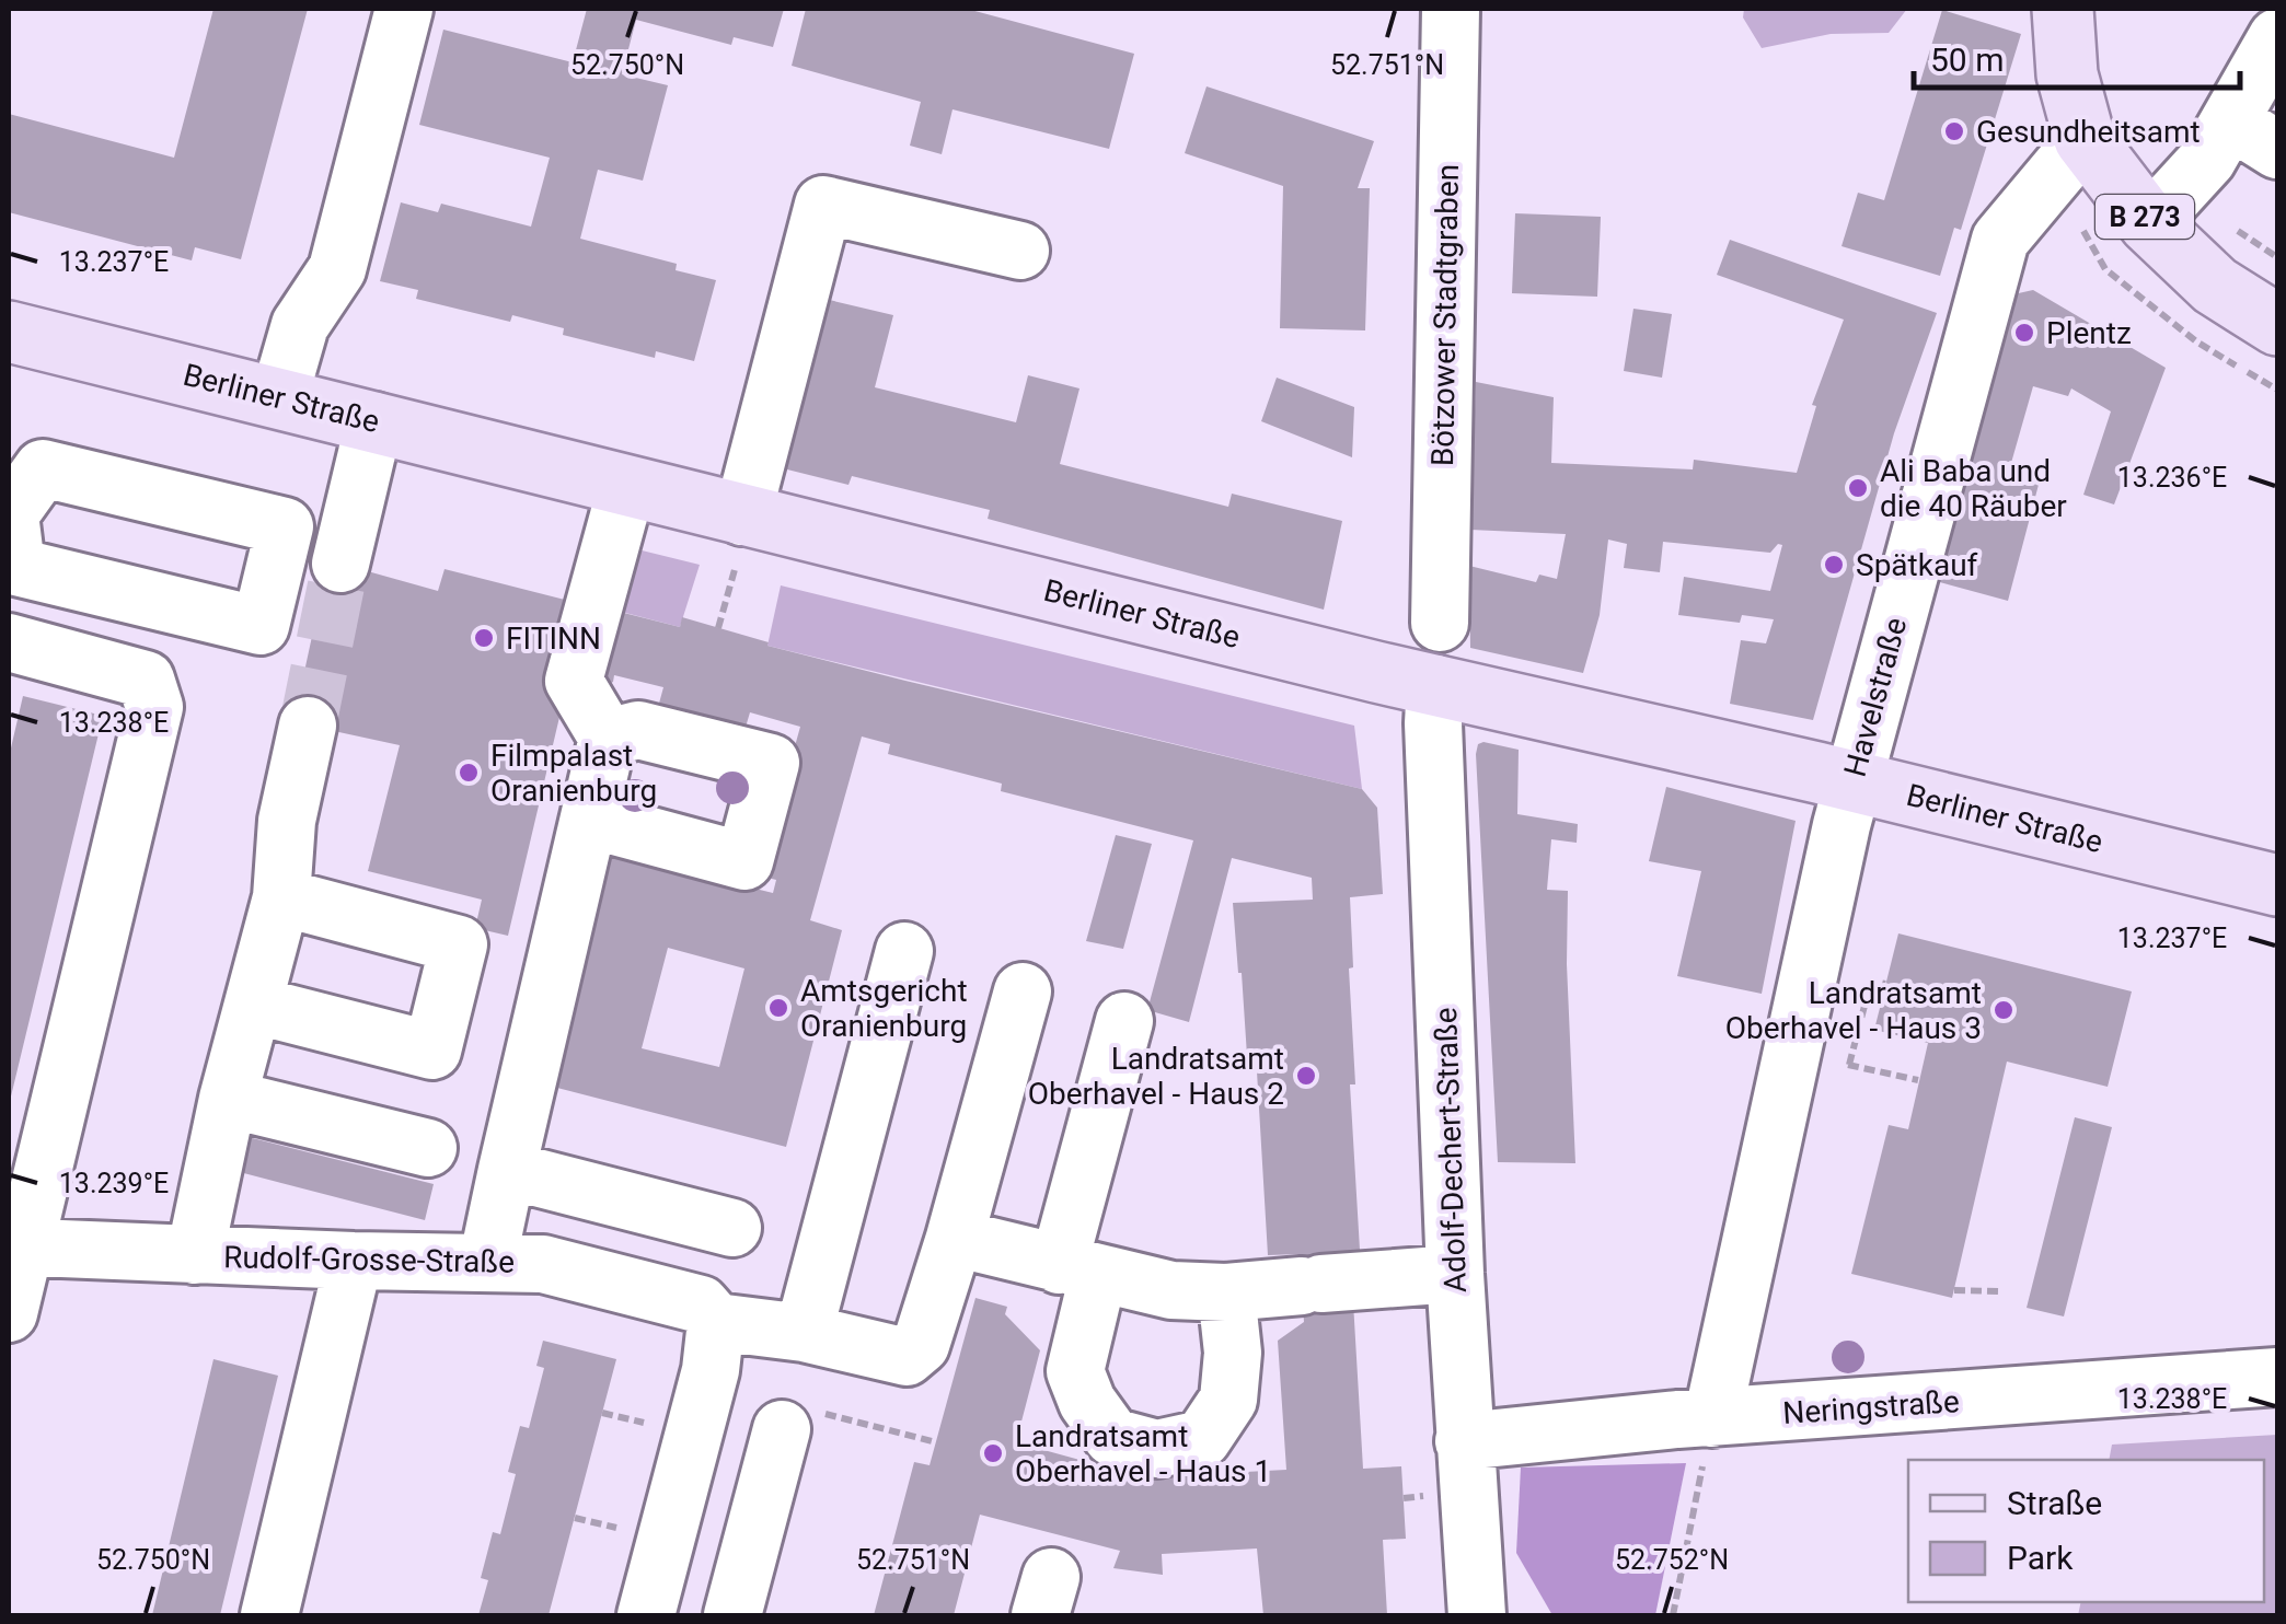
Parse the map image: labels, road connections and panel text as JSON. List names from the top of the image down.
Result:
{
  "streets": {
    "main road": ["B 273", "Berliner Straße"],
    "street": [
      "Bötzower Stadtgraben",
      "Havelstraße",
      "Adolf-Dechert-Straße",
      "Rudolf-Grosse-Straße",
      "Neringstraße"
    ]
  },
  "crossings": [
    ["B 273", "Havelstraße"],
    ["Berliner Straße", "Havelstraße"],
    ["Berliner Straße", "Adolf-Dechert-Straße"],
    ["Havelstraße", "Neringstraße"],
    ["Adolf-Dechert-Straße", "Neringstraße"]
  ],
  "places": [
    "Gesundheitsamt",
    "Plentz",
    "Ali Baba und die 40 Räuber",
    "Spätkauf",
    "FITINN",
    "Filmpalast Oranienburg",
    "Amtsgericht Oranienburg",
    "Landratsamt Oberhavel - Haus 3",
    "Landratsamt Oberhavel - Haus 2",
    "Landratsamt Oberhavel - Haus 1"
  ],
  "legend": ["Straße", "Park"],
  "scale_bar": "50 m",
  "coordinates": [
    "52.750°N",
    "52.751°N",
    "13.237°E",
    "13.236°E",
    "13.238°E",
    "13.239°E",
    "52.752°N"
  ]
}
